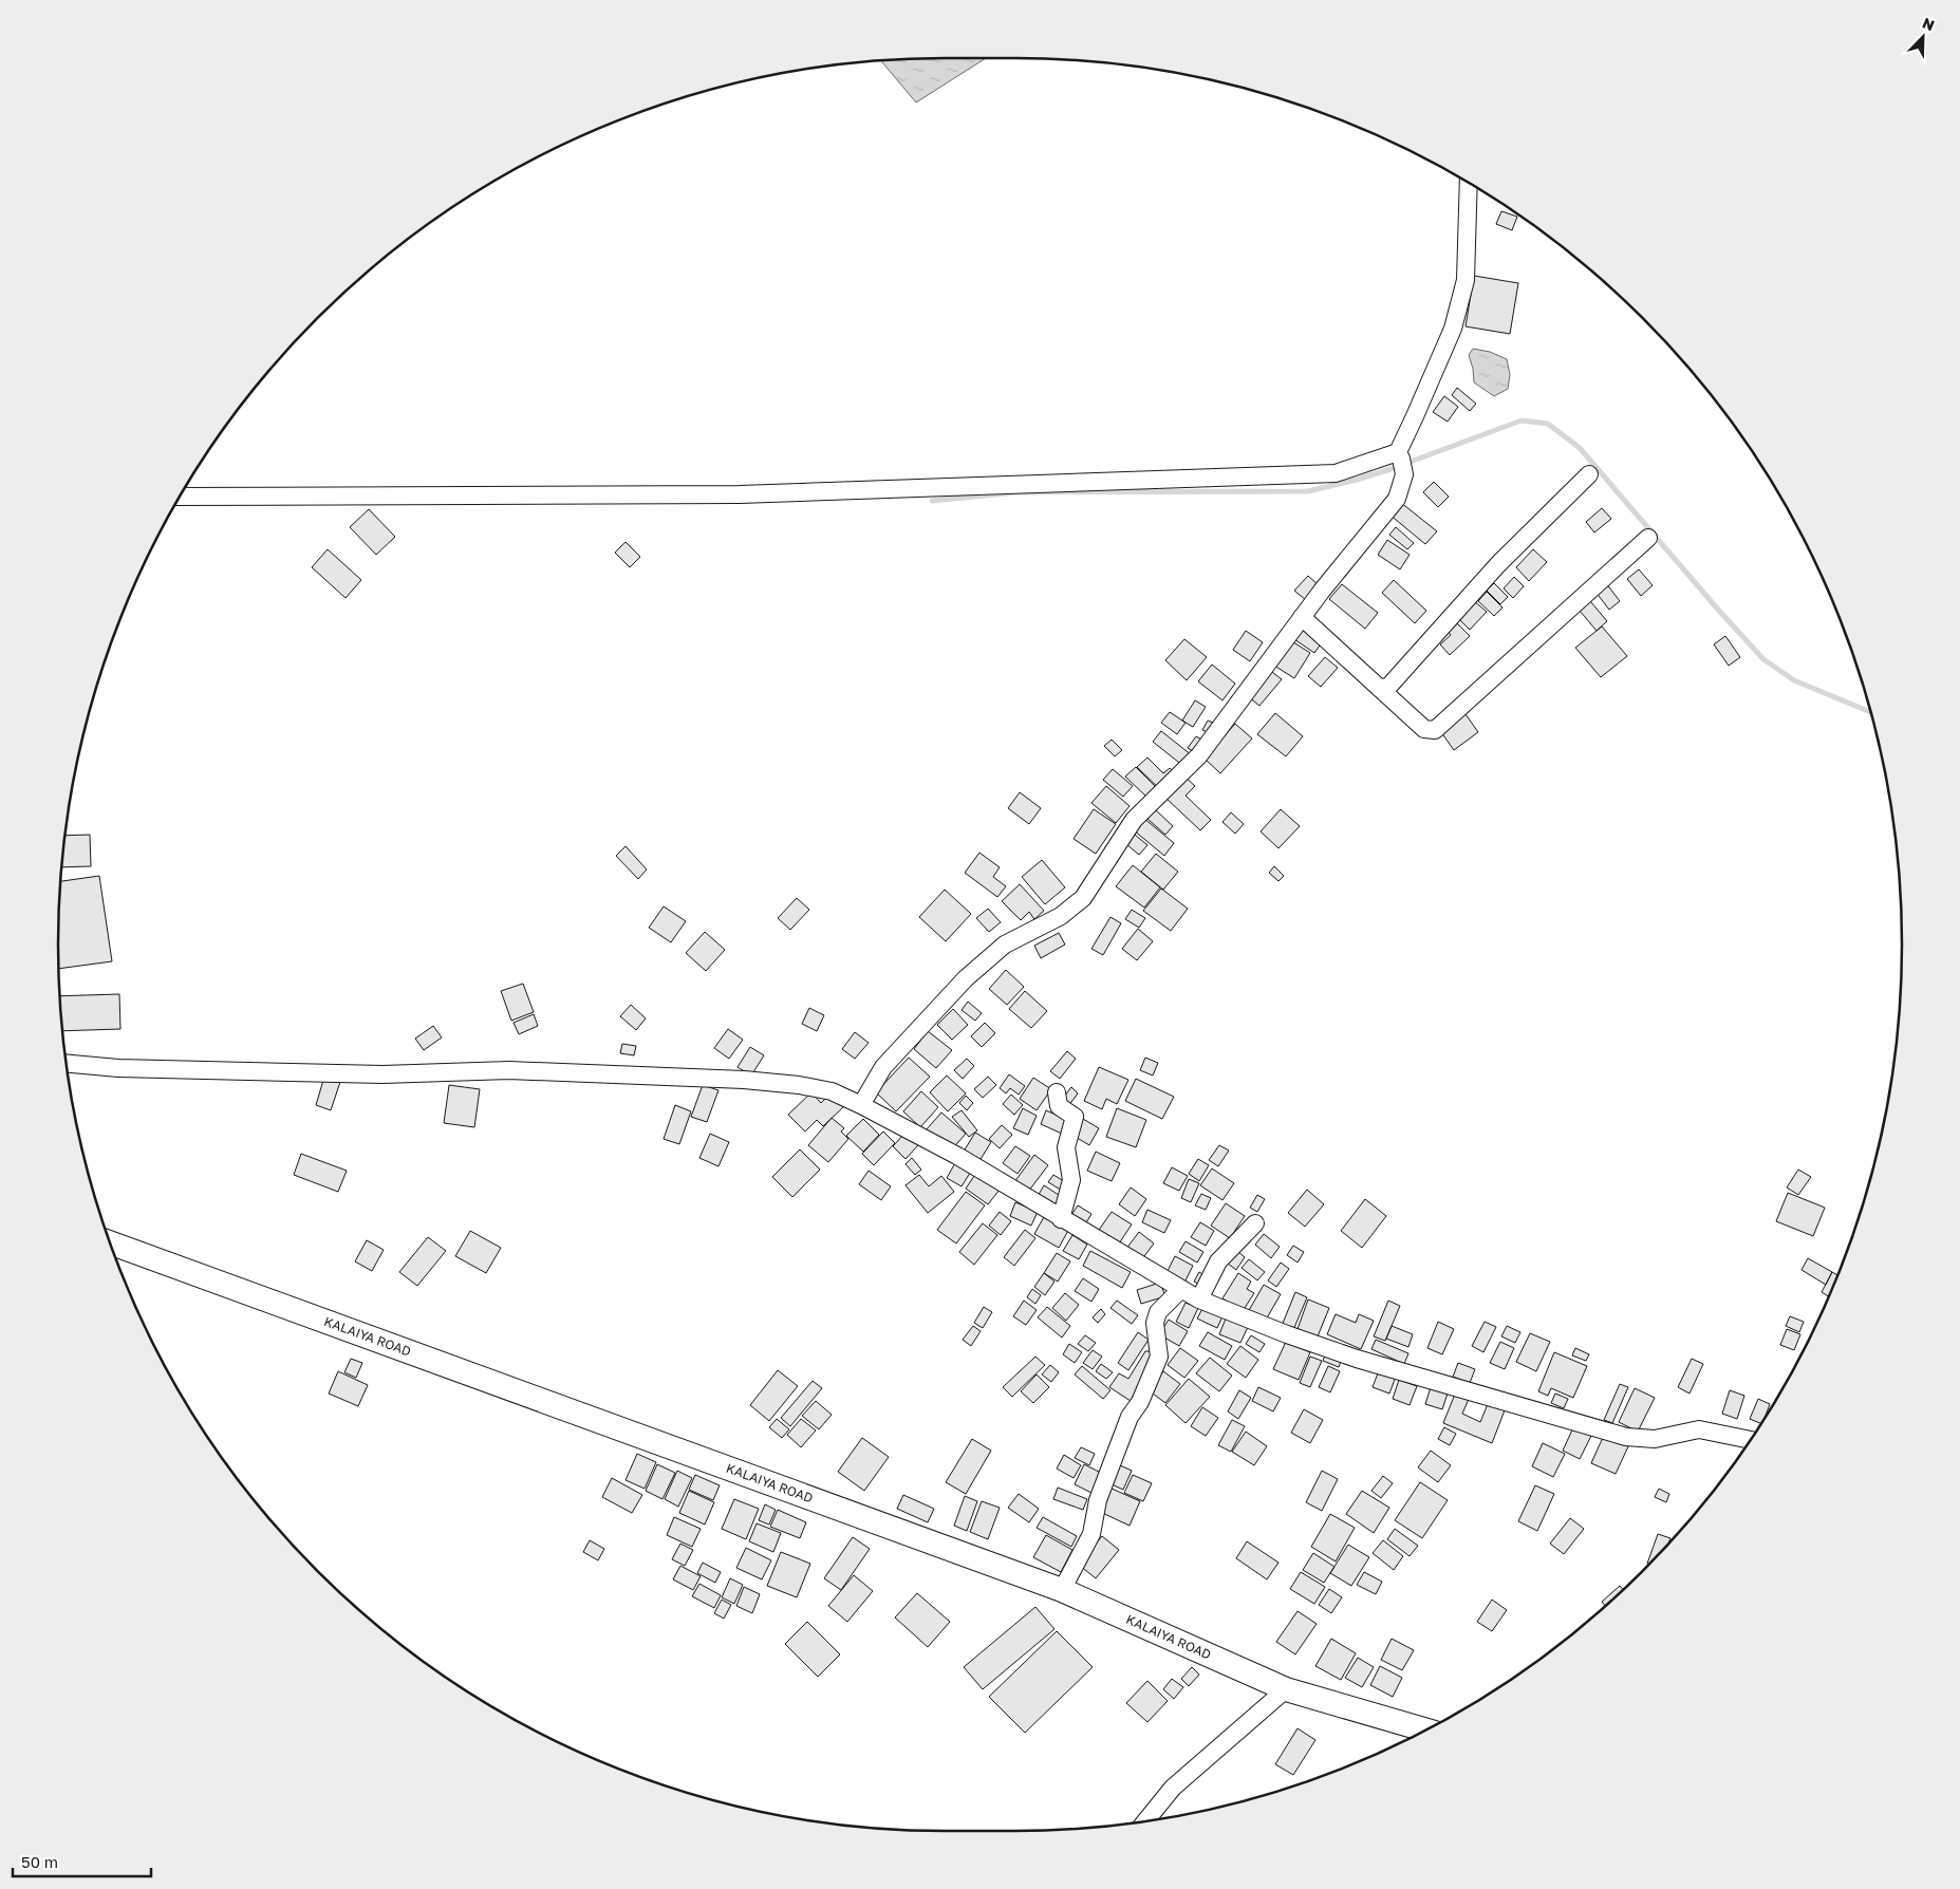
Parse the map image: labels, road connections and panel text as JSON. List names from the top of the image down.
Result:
{
  "streets": {
    "main road": ["KALAIYA ROAD"]
  },
  "scale_bar": "50 m",
  "north": "top right"
}
